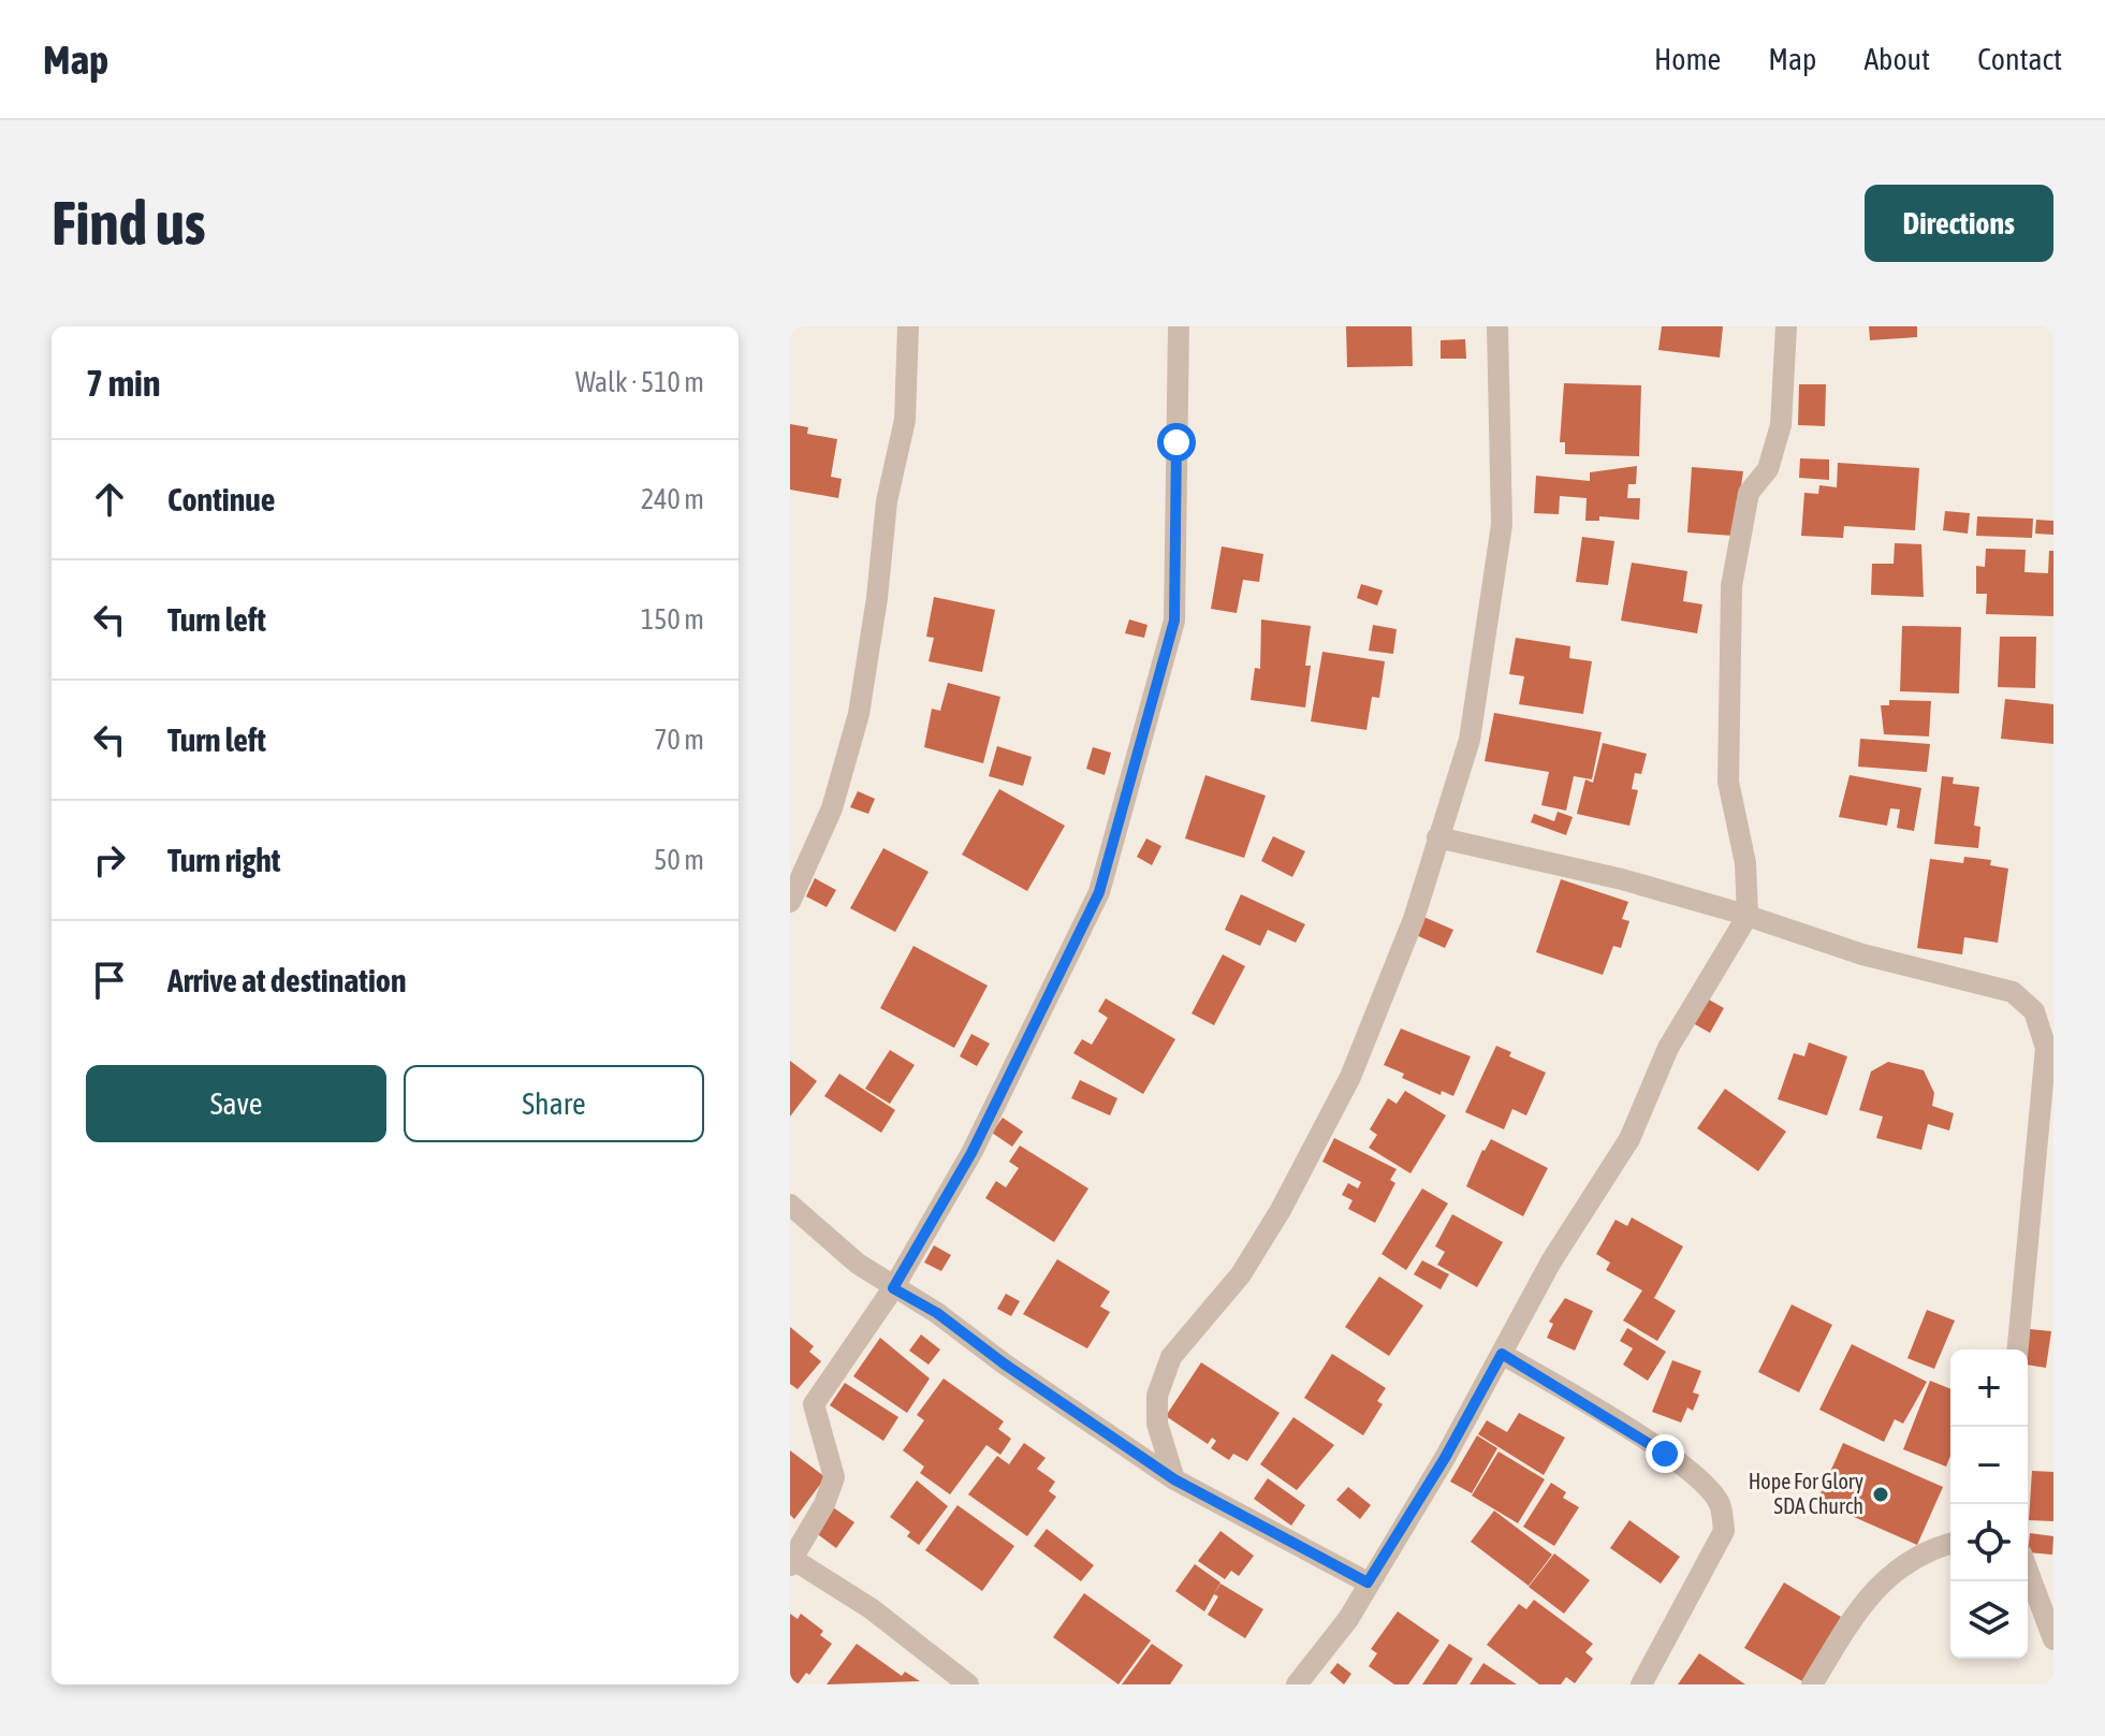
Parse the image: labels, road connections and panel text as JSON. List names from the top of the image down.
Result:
{
  "places": ["Hope For Glory SDA Church"],
  "page": {
    "header": "Map",
    "nav": [
      "Home",
      "Map",
      "About",
      "Contact"
    ],
    "buttons": [
      "Directions",
      ["Save", "Share"]
    ],
    "title": "Find us",
    "heading": ["7 min", "Walk · 510 m"],
    "list": [
      ["Continue", "240 m"],
      ["Turn left", "150 m"],
      ["Turn left", "70 m"],
      ["Turn right", "50 m"],
      "Arrive at destination"
    ],
    "map_buttons": ["+", "−"]
  }
}
